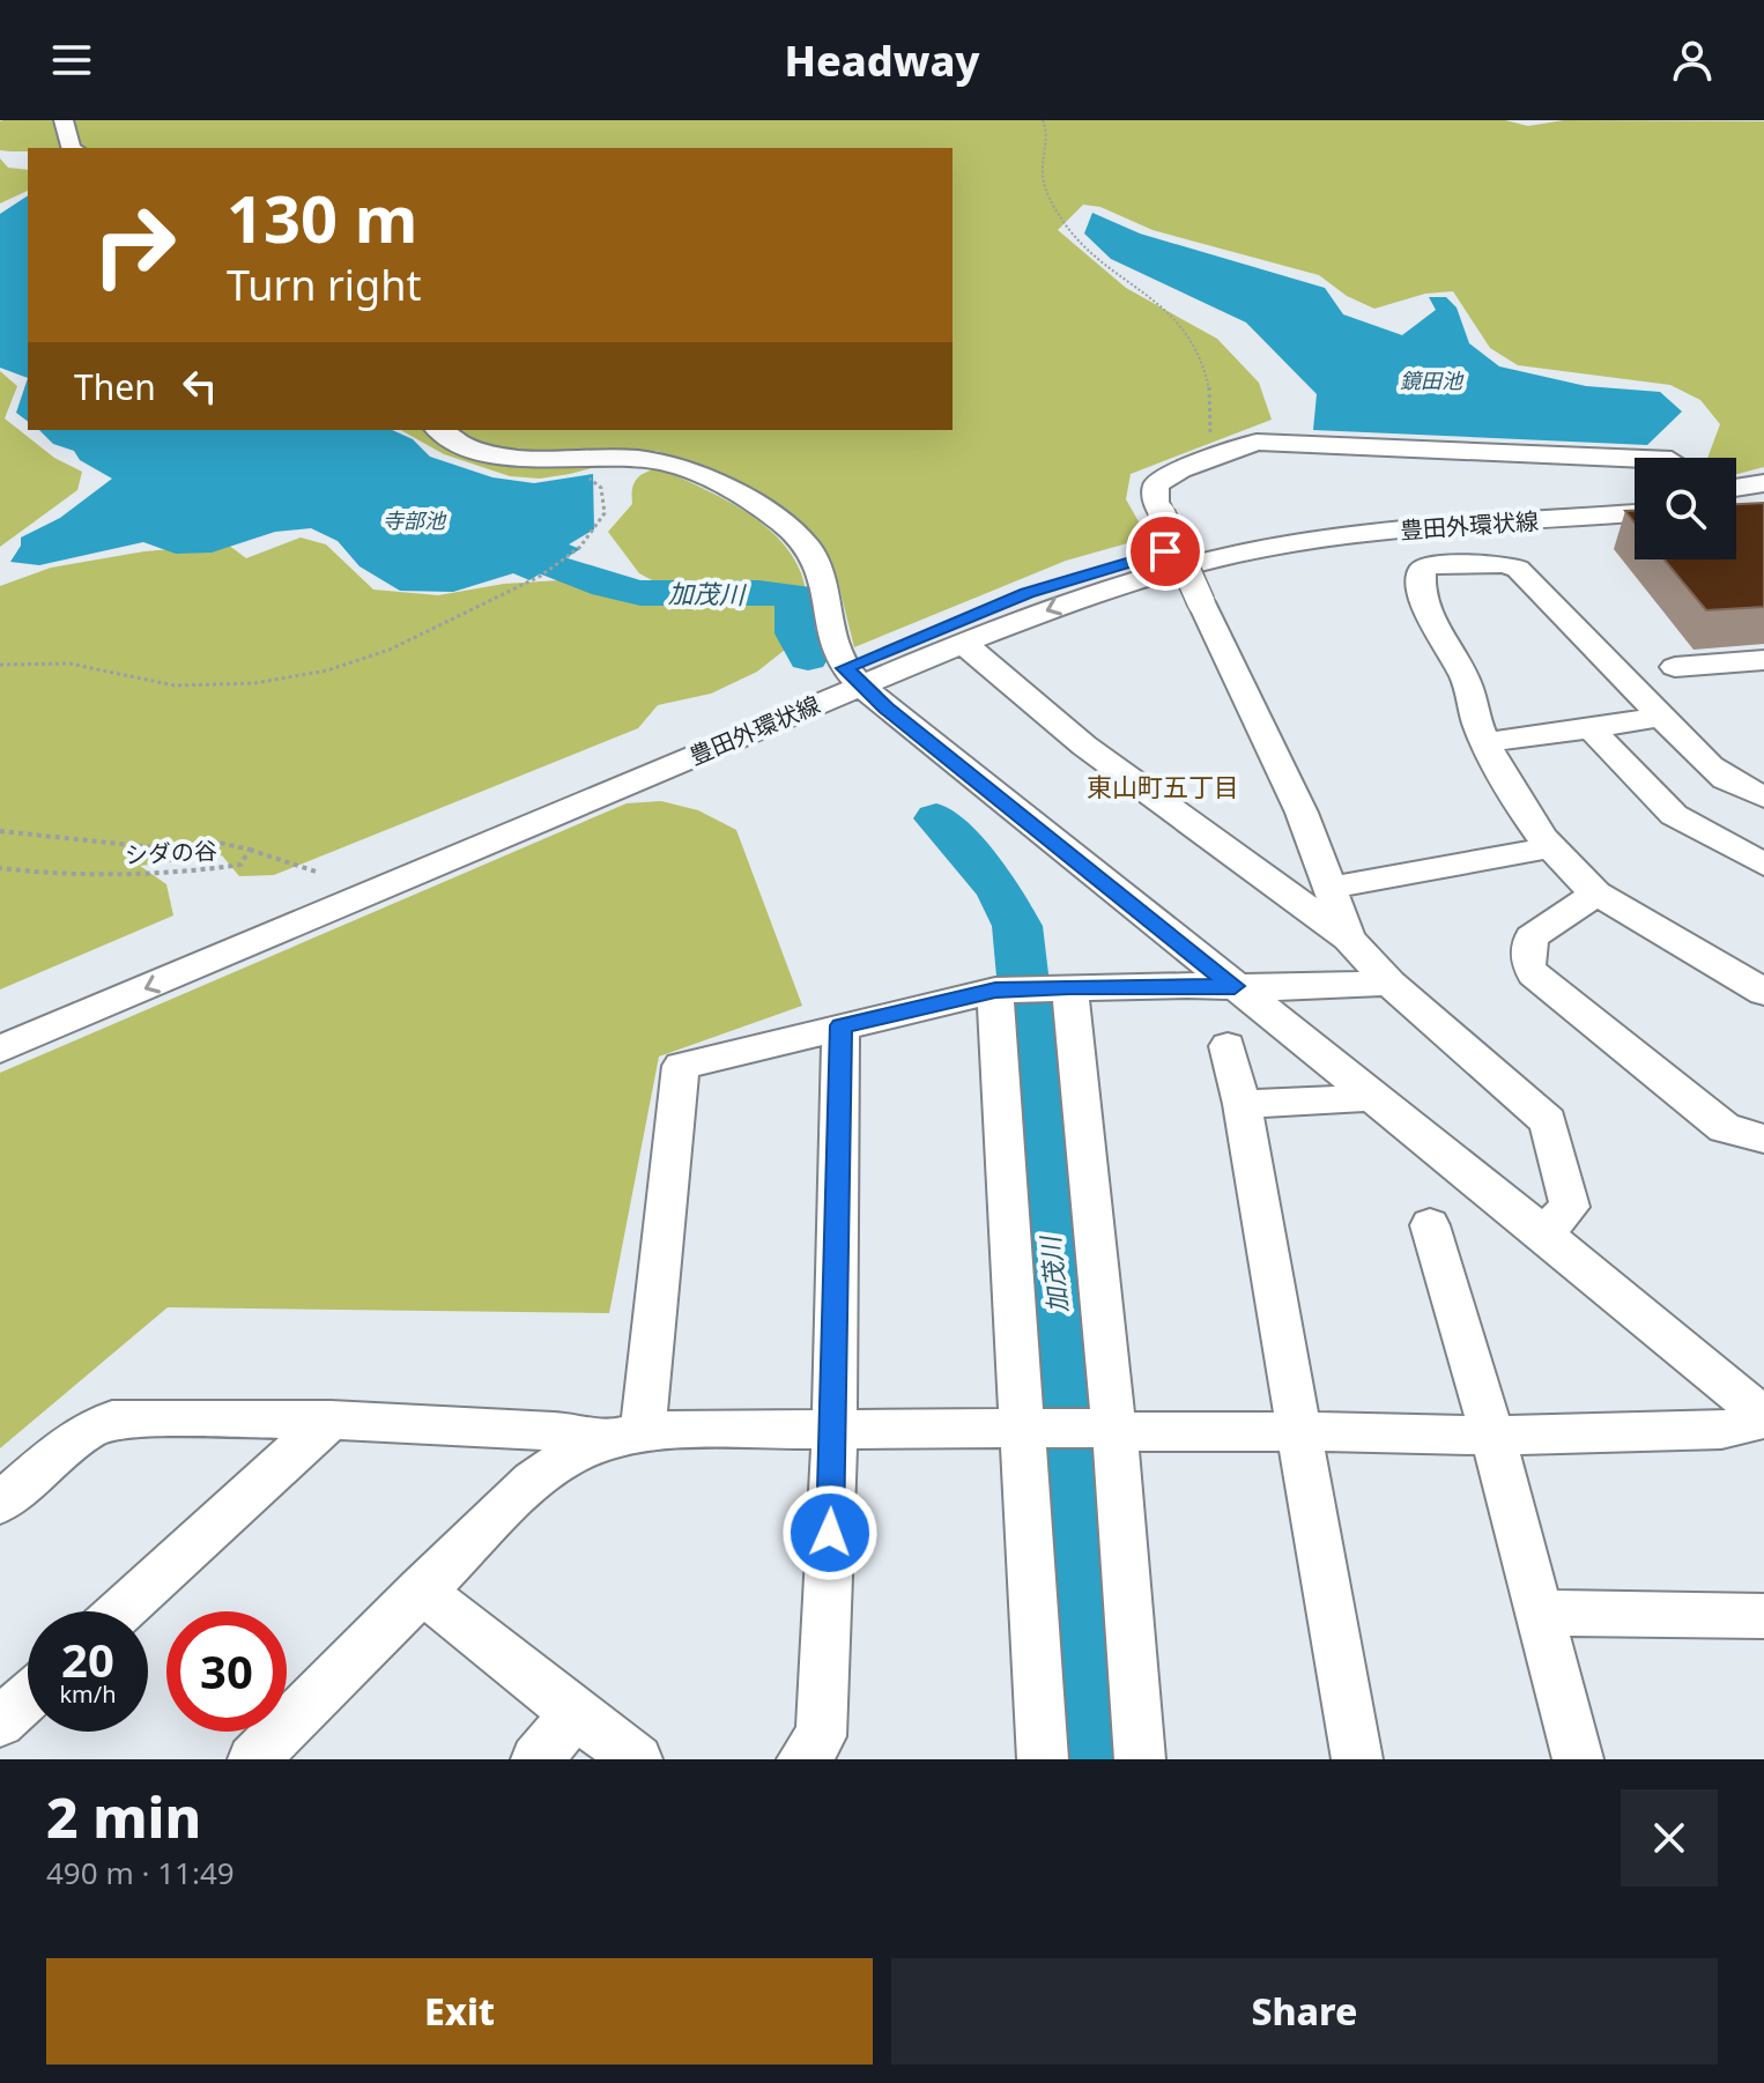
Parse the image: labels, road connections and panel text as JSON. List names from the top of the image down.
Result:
{
  "streets": {
    "street": ["豊田外環状線"],
    "path": ["シダの谷"]
  },
  "districts": ["東山町五丁目"],
  "water": ["鏡田池", "寺部池", "加茂川"],
  "page": {
    "header": "Headway",
    "turn": ["130 m", "Turn right"],
    "then": "Then",
    "speed": "20 km/h",
    "limit": "30",
    "heading": ["2 min", "490 m · 11:49"],
    "buttons": ["Exit", "Share"]
  }
}
